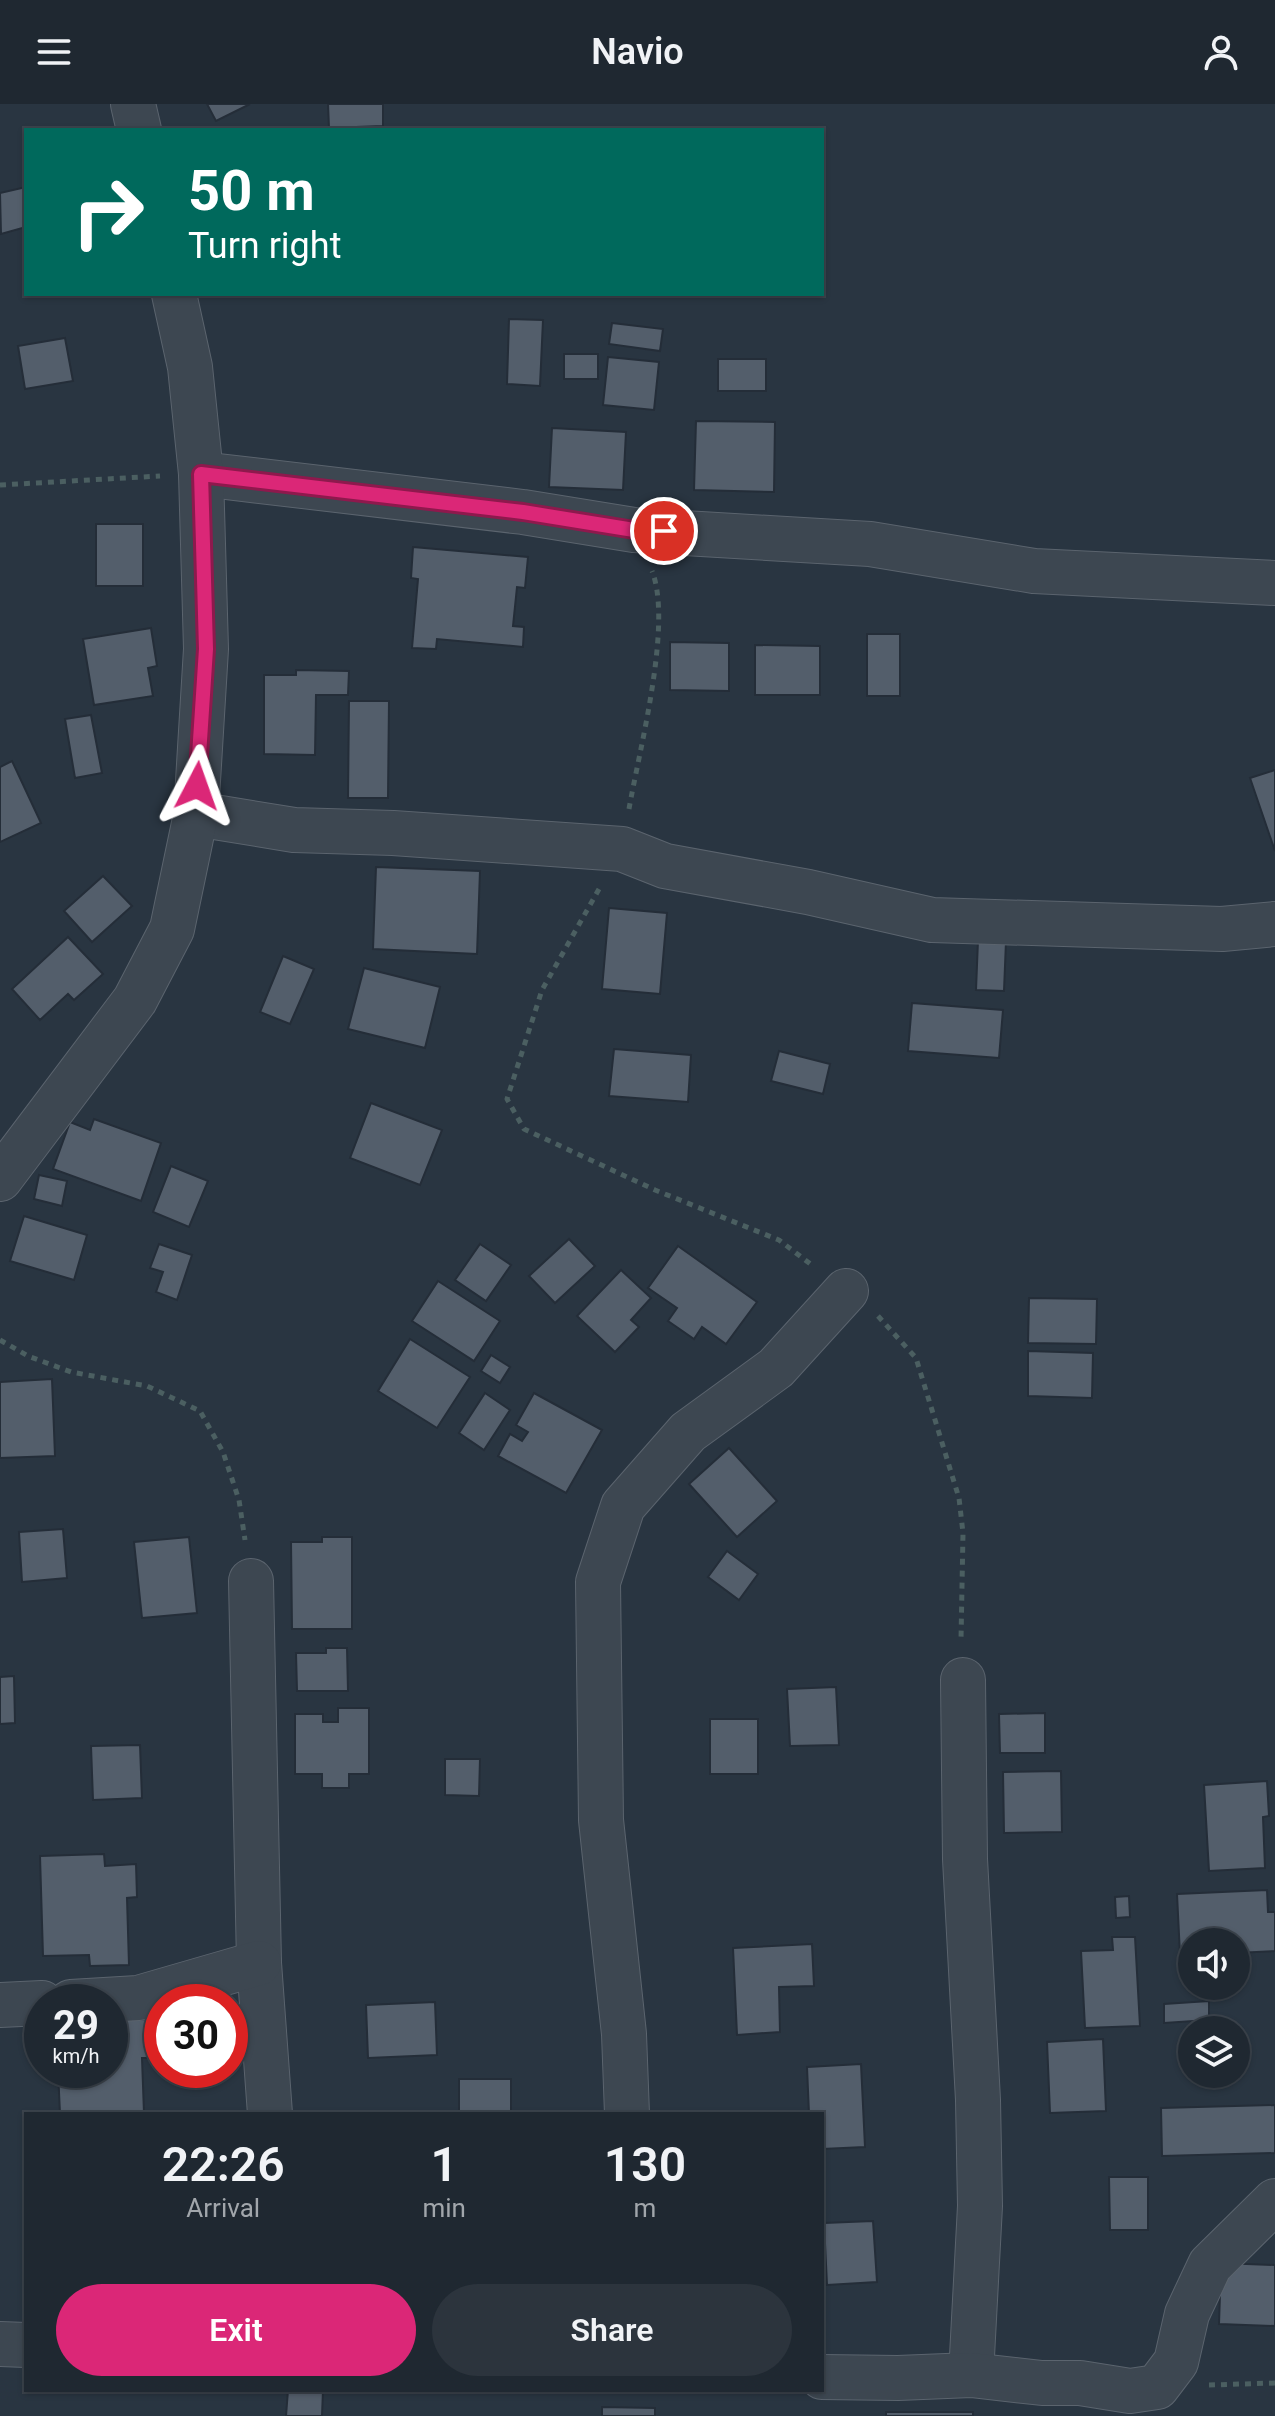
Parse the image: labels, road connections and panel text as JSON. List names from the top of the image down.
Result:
{
  "page": {
    "header": "Navio",
    "turn": ["50 m", "Turn right"],
    "speed": "29 km/h",
    "limit": "30",
    "eta": [
      "22:26",
      "Arrival",
      "1",
      "min",
      "130",
      "m"
    ],
    "buttons": ["Exit", "Share"]
  }
}
